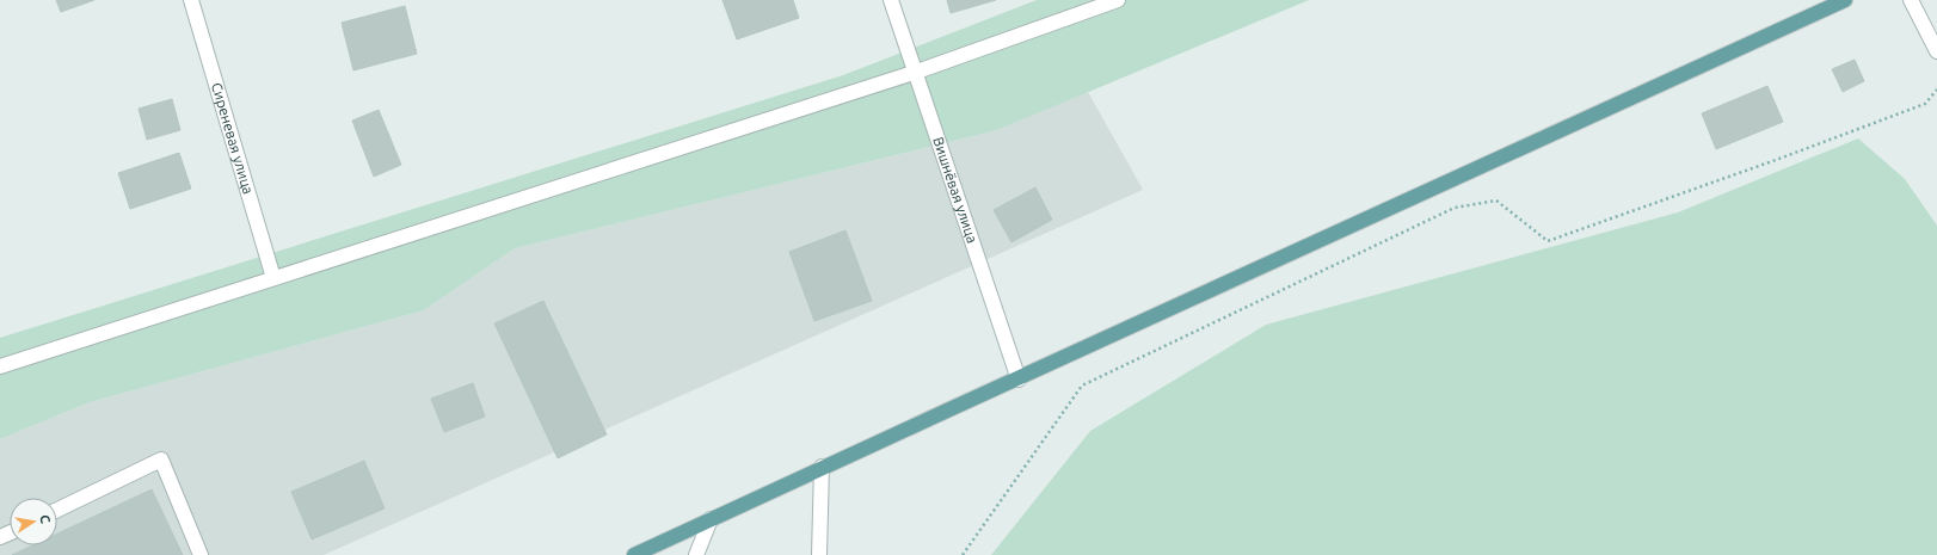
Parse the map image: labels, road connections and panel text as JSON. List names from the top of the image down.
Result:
{
  "streets": {
    "street": ["Сиреневая улица", "Вишнёвая улица"]
  },
  "north": "right"
}
